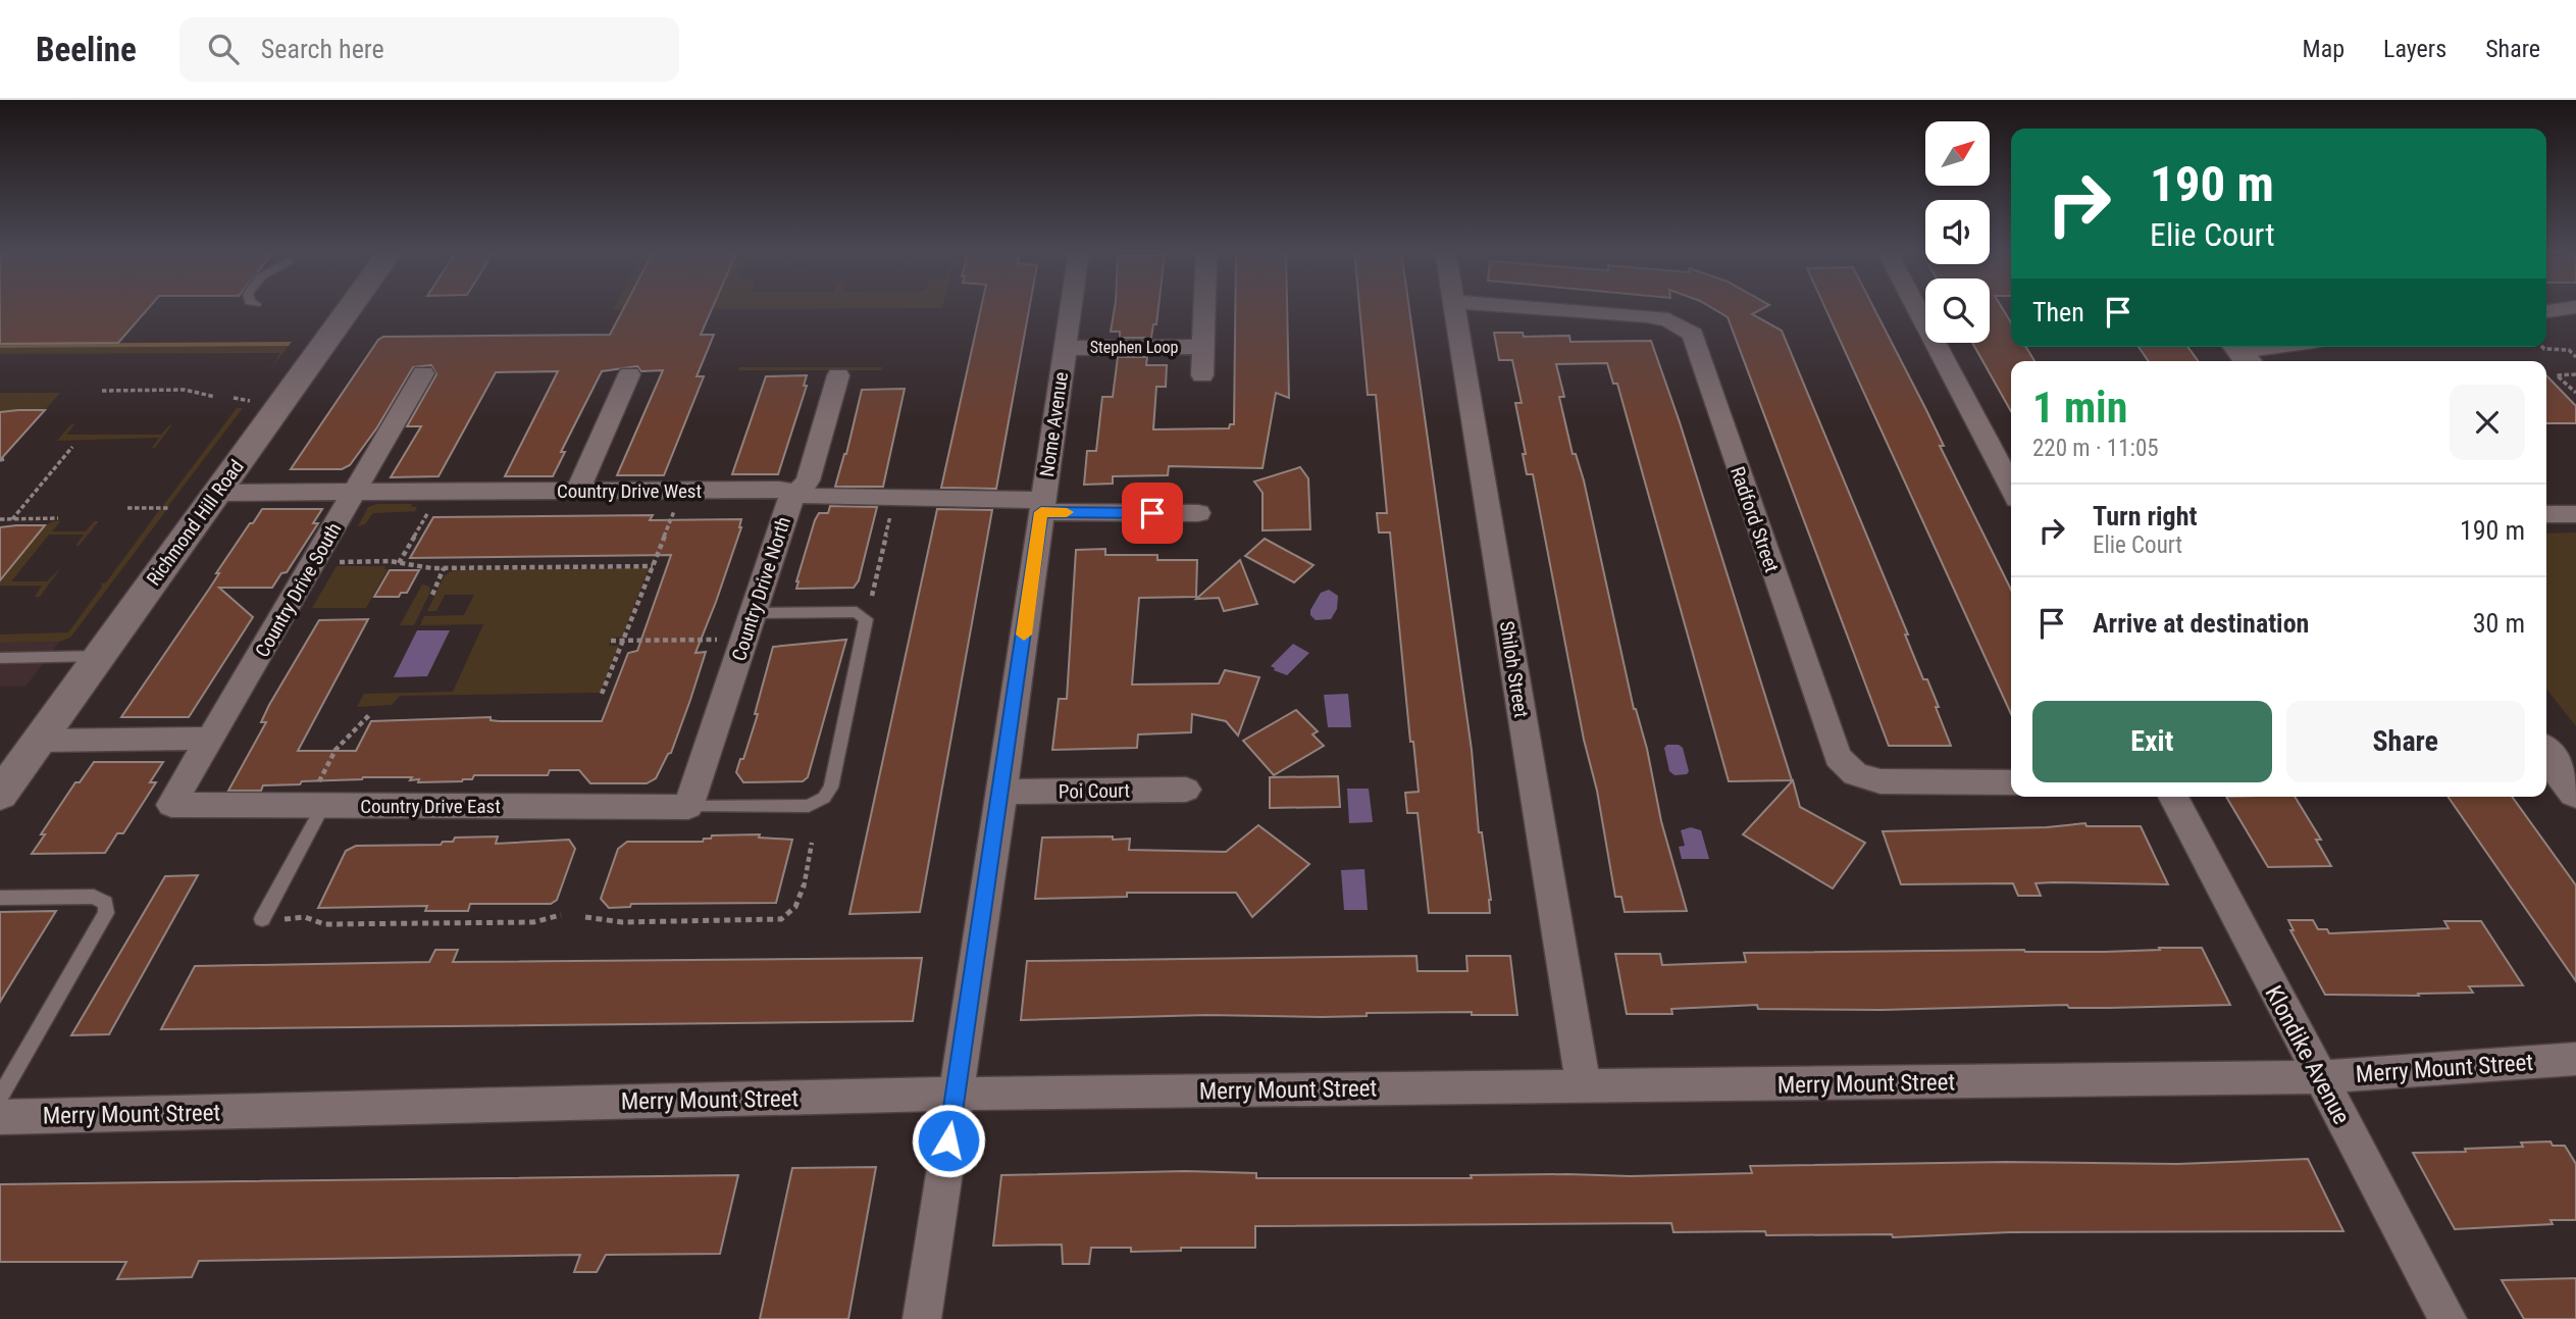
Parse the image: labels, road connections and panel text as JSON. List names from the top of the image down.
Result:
{
  "streets": {
    "street": [
      "Stephen Loop",
      "Nome Avenue",
      "Country Drive West",
      "Radford Street",
      "Richmond Hill Road",
      "Country Drive North",
      "Country Drive South",
      "Shiloh Street",
      "Poi Court",
      "Country Drive East",
      "Klondike Avenue",
      "Merry Mount Street"
    ]
  },
  "crossings": [
    ["Stephen Loop", "Nome Avenue"],
    ["Nome Avenue", "Country Drive West"],
    ["Nome Avenue", "Poi Court"],
    ["Nome Avenue", "Merry Mount Street"],
    ["Country Drive West", "Richmond Hill Road"],
    ["Country Drive West", "Country Drive North"],
    ["Country Drive West", "Country Drive South"],
    ["Country Drive North", "Country Drive East"],
    ["Country Drive South", "Country Drive East"],
    ["Shiloh Street", "Merry Mount Street"],
    ["Klondike Avenue", "Merry Mount Street"]
  ],
  "north": "top right",
  "page": {
    "header": "Beeline",
    "search": "Search here",
    "nav": ["Map", "Layers", "Share"],
    "turn": ["190 m", "Elie Court"],
    "then": "Then",
    "heading": ["1 min", "220 m · 11:05"],
    "list": [
      {
        "name": "Turn right",
        "note": "Elie Court",
        "value": "190 m"
      },
      {
        "name": "Arrive at destination",
        "value": "30 m"
      }
    ],
    "buttons": ["Exit", "Share"]
  }
}
